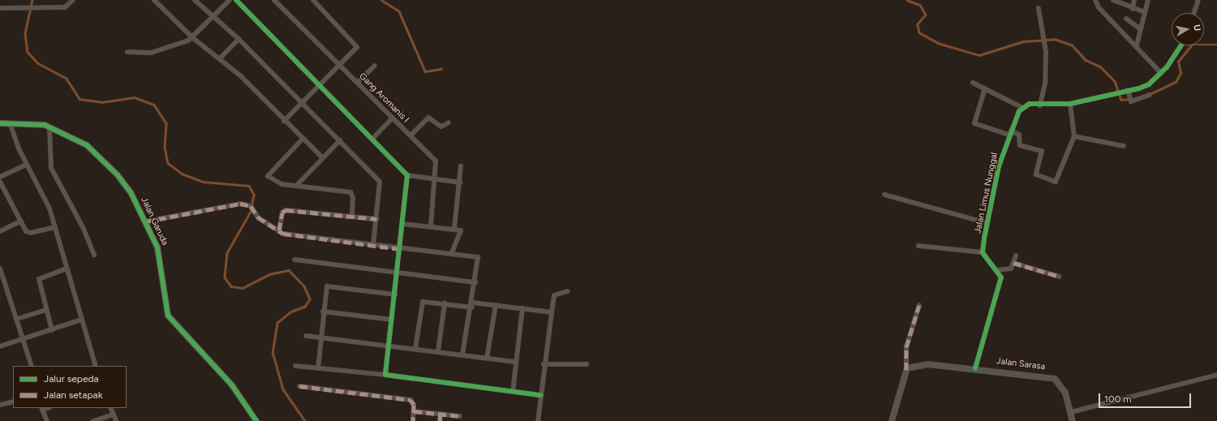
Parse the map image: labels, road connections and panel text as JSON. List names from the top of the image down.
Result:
{
  "streets": {
    "street": [
      "Gang Aromanis I",
      "Jalan Limus Nunggal",
      "Jalan Garuda",
      "Jalan Sarasa"
    ]
  },
  "legend": ["Jalur sepeda", "Jalan setapak"],
  "scale_bar": "100 m",
  "north": "right"
}
